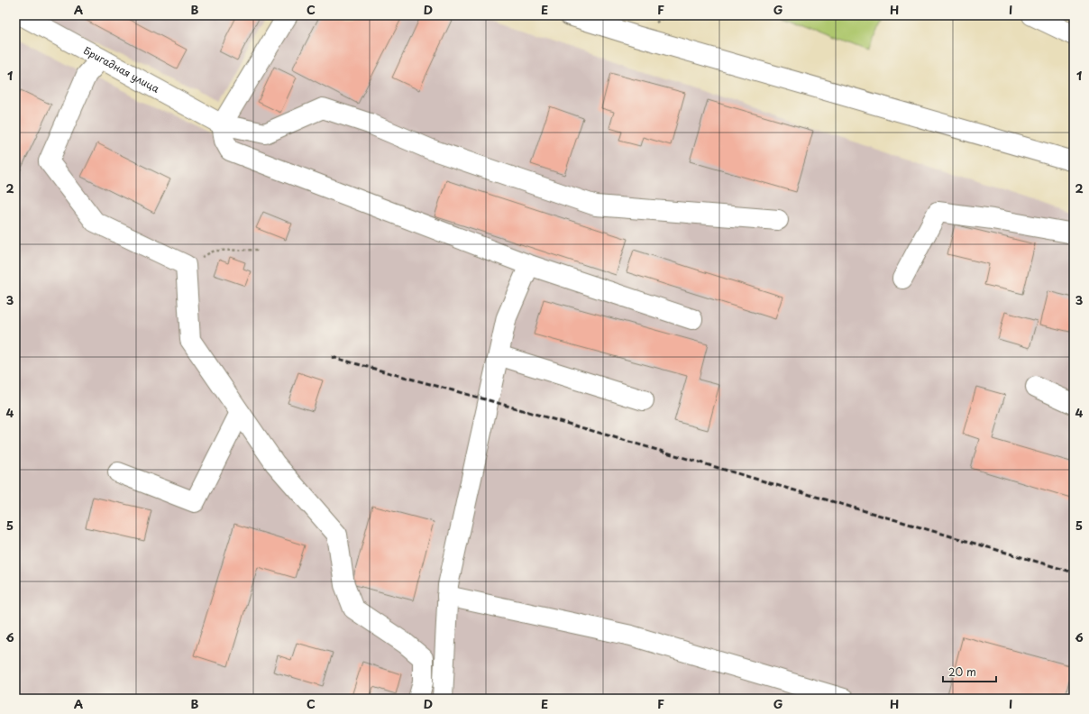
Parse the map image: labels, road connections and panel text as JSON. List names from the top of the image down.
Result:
{
  "streets": {
    "street": ["Бригадная улица"]
  },
  "scale_bar": "20 m",
  "grid": {
    "columns": [
      "A",
      "B",
      "C",
      "D",
      "E",
      "F",
      "G",
      "H",
      "I"
    ],
    "rows": [
      "1",
      "2",
      "3",
      "4",
      "5",
      "6"
    ]
  }
}
